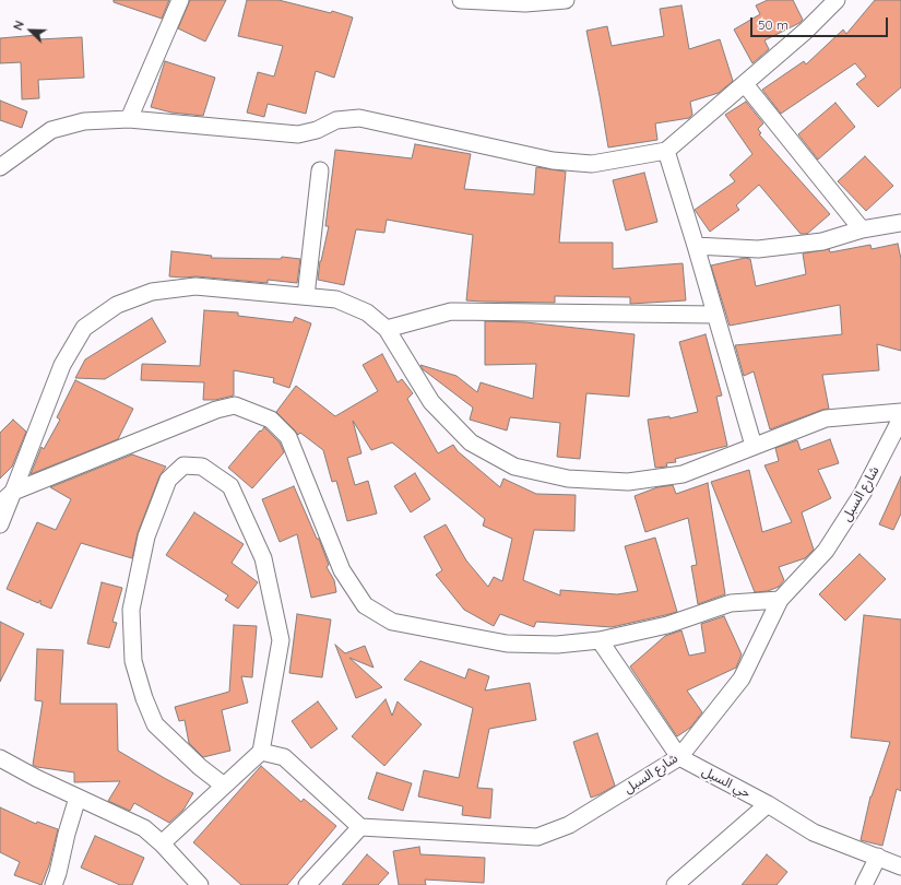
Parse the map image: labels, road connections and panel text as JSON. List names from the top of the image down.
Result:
{
  "streets": {
    "street": ["شارع السبل", "حي السبل"]
  },
  "crossings": [
    ["شارع السبل", "حي السبل"]
  ],
  "scale_bar": "50 m",
  "north": "top left"
}
